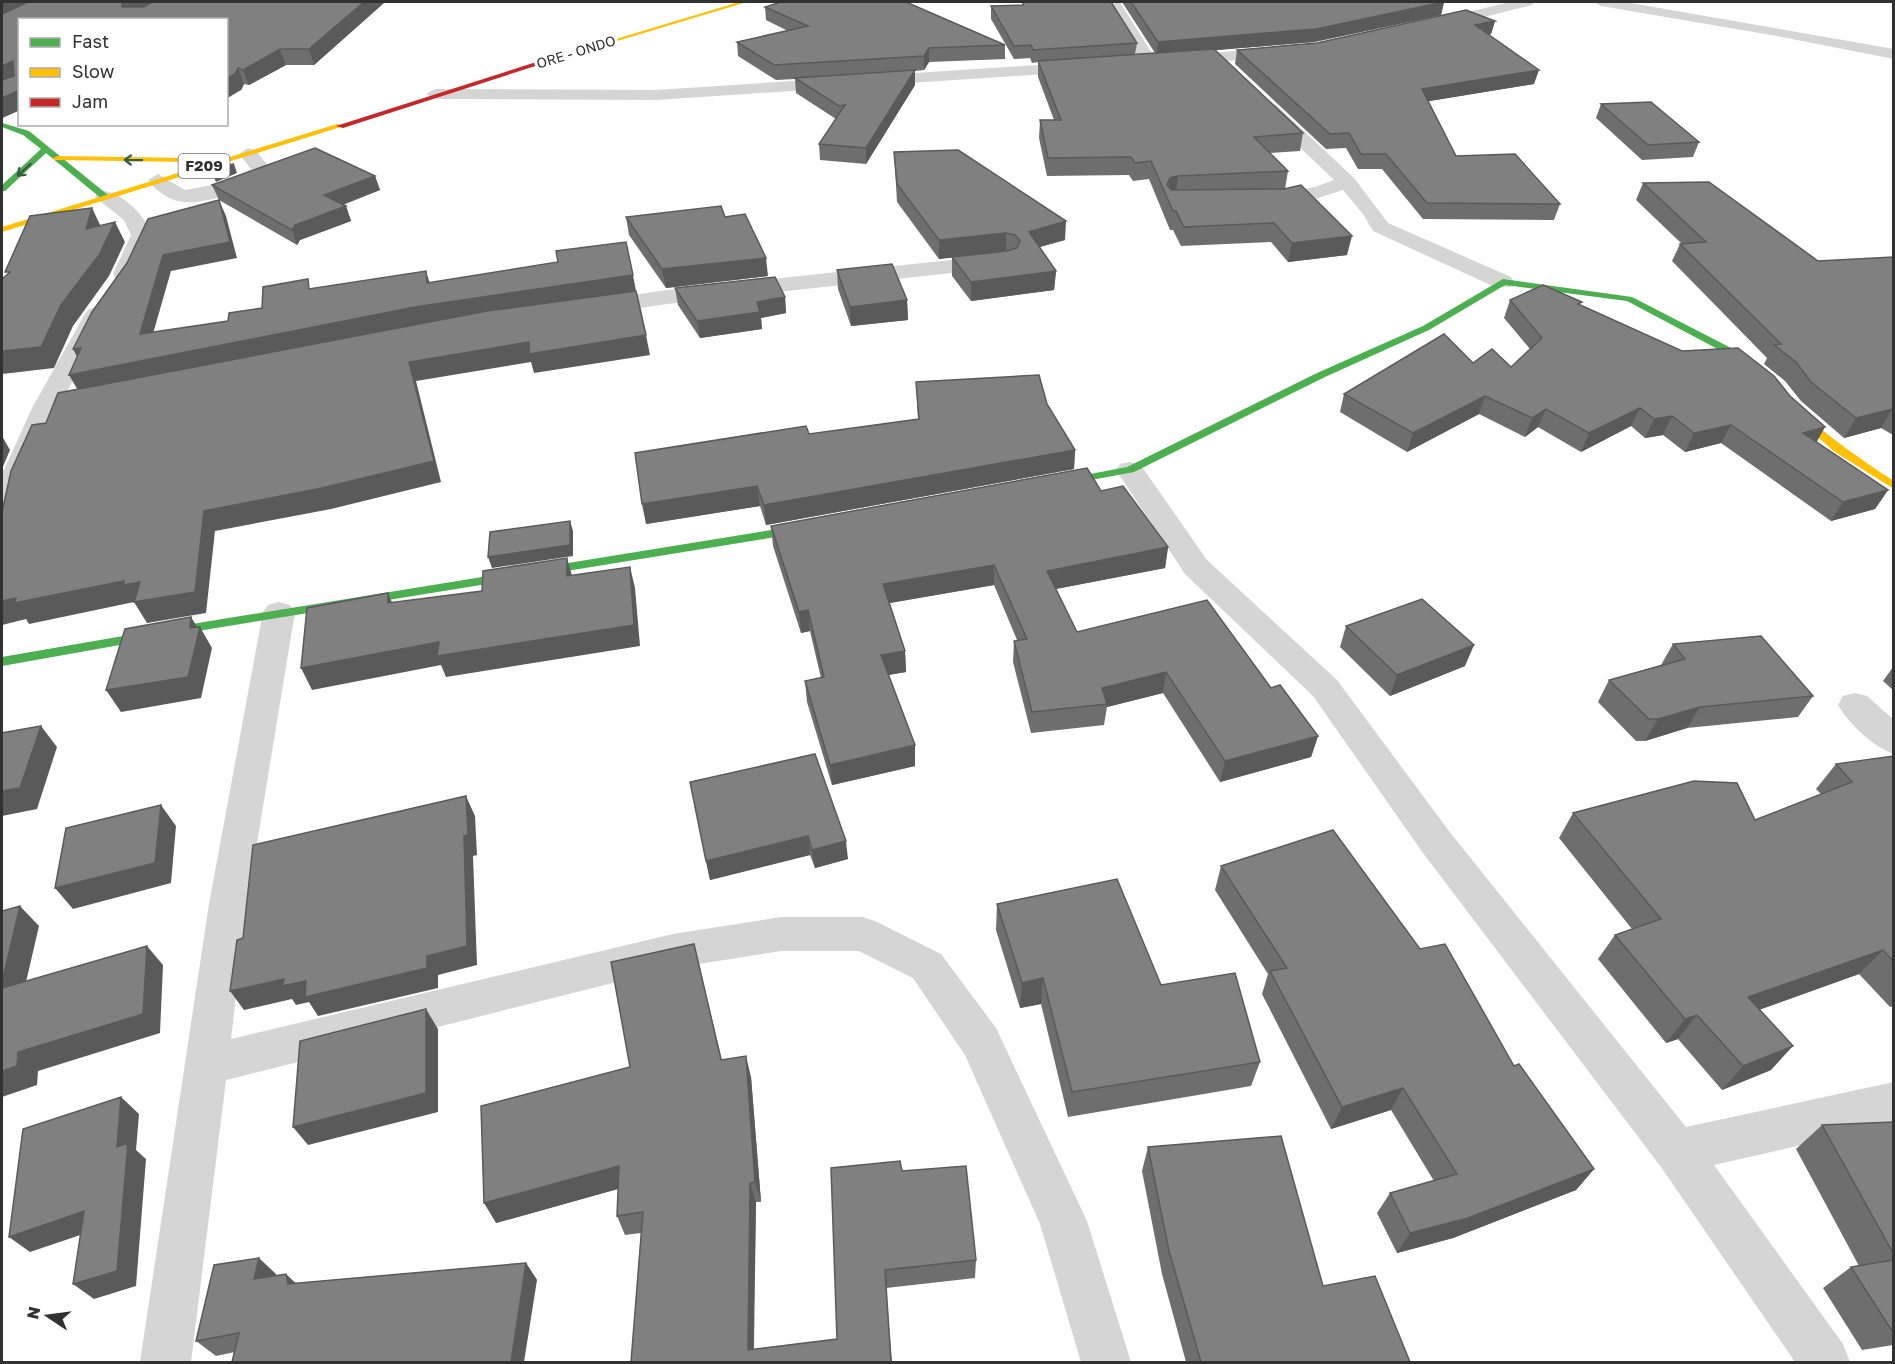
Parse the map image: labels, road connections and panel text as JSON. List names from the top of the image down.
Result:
{
  "streets": {
    "main road": ["ORE - ONDO", "F209"]
  },
  "crossings": [
    ["ORE - ONDO", "F209"]
  ],
  "legend": ["Fast", "Slow", "Jam"],
  "north": "left"
}
